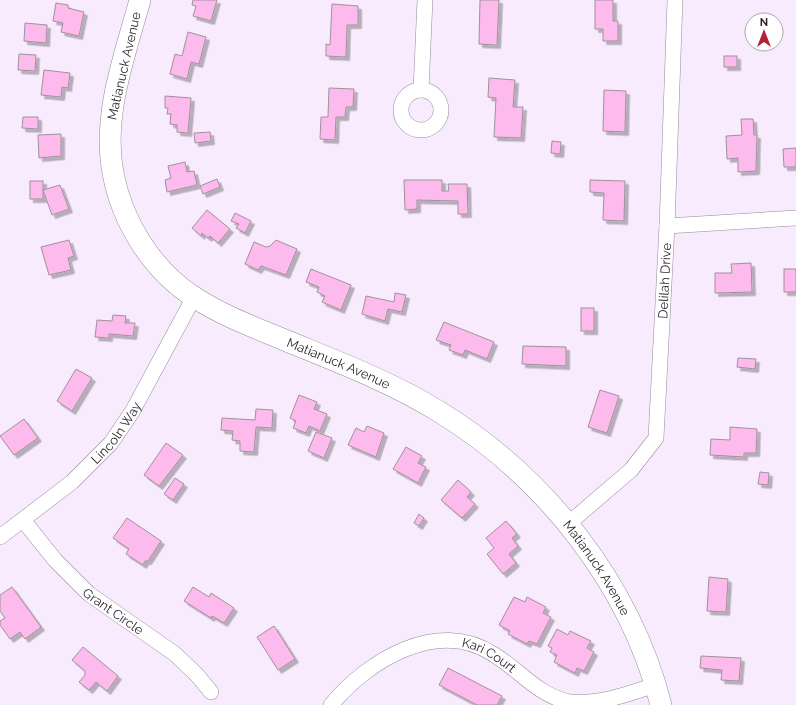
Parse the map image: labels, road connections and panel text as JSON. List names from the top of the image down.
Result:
{
  "streets": {
    "street": [
      "Matianuck Avenue",
      "Delilah Drive",
      "Lincoln Way",
      "Grant Circle",
      "Kari Court"
    ]
  },
  "crossings": [
    ["Matianuck Avenue", "Delilah Drive"],
    ["Matianuck Avenue", "Lincoln Way"],
    ["Matianuck Avenue", "Kari Court"],
    ["Lincoln Way", "Grant Circle"]
  ],
  "north": "top"
}
